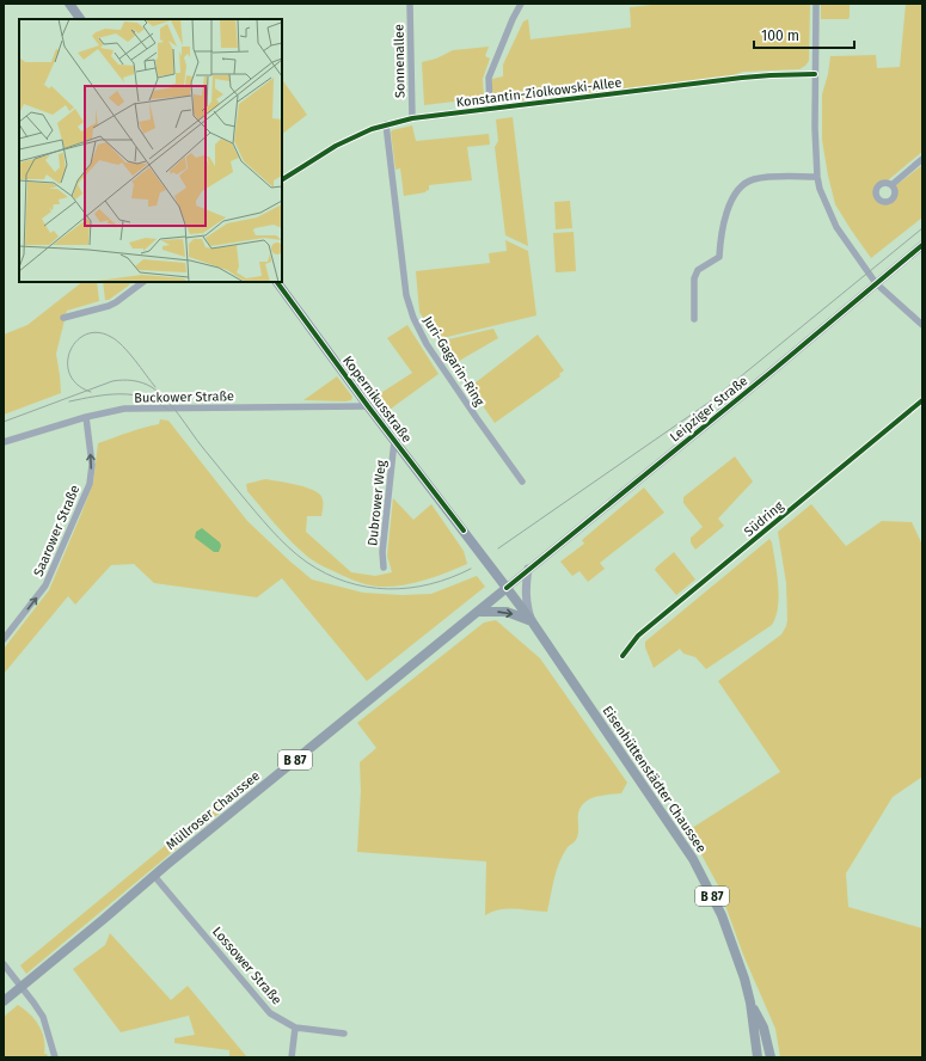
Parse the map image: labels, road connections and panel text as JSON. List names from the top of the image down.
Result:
{
  "streets": {
    "main road": [
      "Kopernikusstraße",
      "B 87",
      "Eisenhüttenstädter Chaussee",
      "Müllroser Chaussee"
    ],
    "street": [
      "Sonnenallee",
      "Konstantin-Ziolkowski-Allee",
      "Juri-Gagarin-Ring",
      "Buckower Straße",
      "Leipziger Straße",
      "Dubrower Weg",
      "Südring",
      "Saarower Straße",
      "Lossower Straße"
    ]
  },
  "crossings": [
    ["Sonnenallee", "Konstantin-Ziolkowski-Allee"],
    ["Konstantin-Ziolkowski-Allee", "Juri-Gagarin-Ring"],
    ["Buckower Straße", "Kopernikusstraße"],
    ["Buckower Straße", "Saarower Straße"],
    ["Kopernikusstraße", "Leipziger Straße"],
    ["Kopernikusstraße", "Dubrower Weg"],
    ["Kopernikusstraße", "Eisenhüttenstädter Chaussee"],
    ["Kopernikusstraße", "Müllroser Chaussee"],
    ["Leipziger Straße", "Eisenhüttenstädter Chaussee"],
    ["Leipziger Straße", "Müllroser Chaussee"],
    ["Eisenhüttenstädter Chaussee", "Müllroser Chaussee"],
    ["Müllroser Chaussee", "Lossower Straße"]
  ],
  "one_way": ["Saarower Straße"],
  "scale_bar": "100 m"
}
